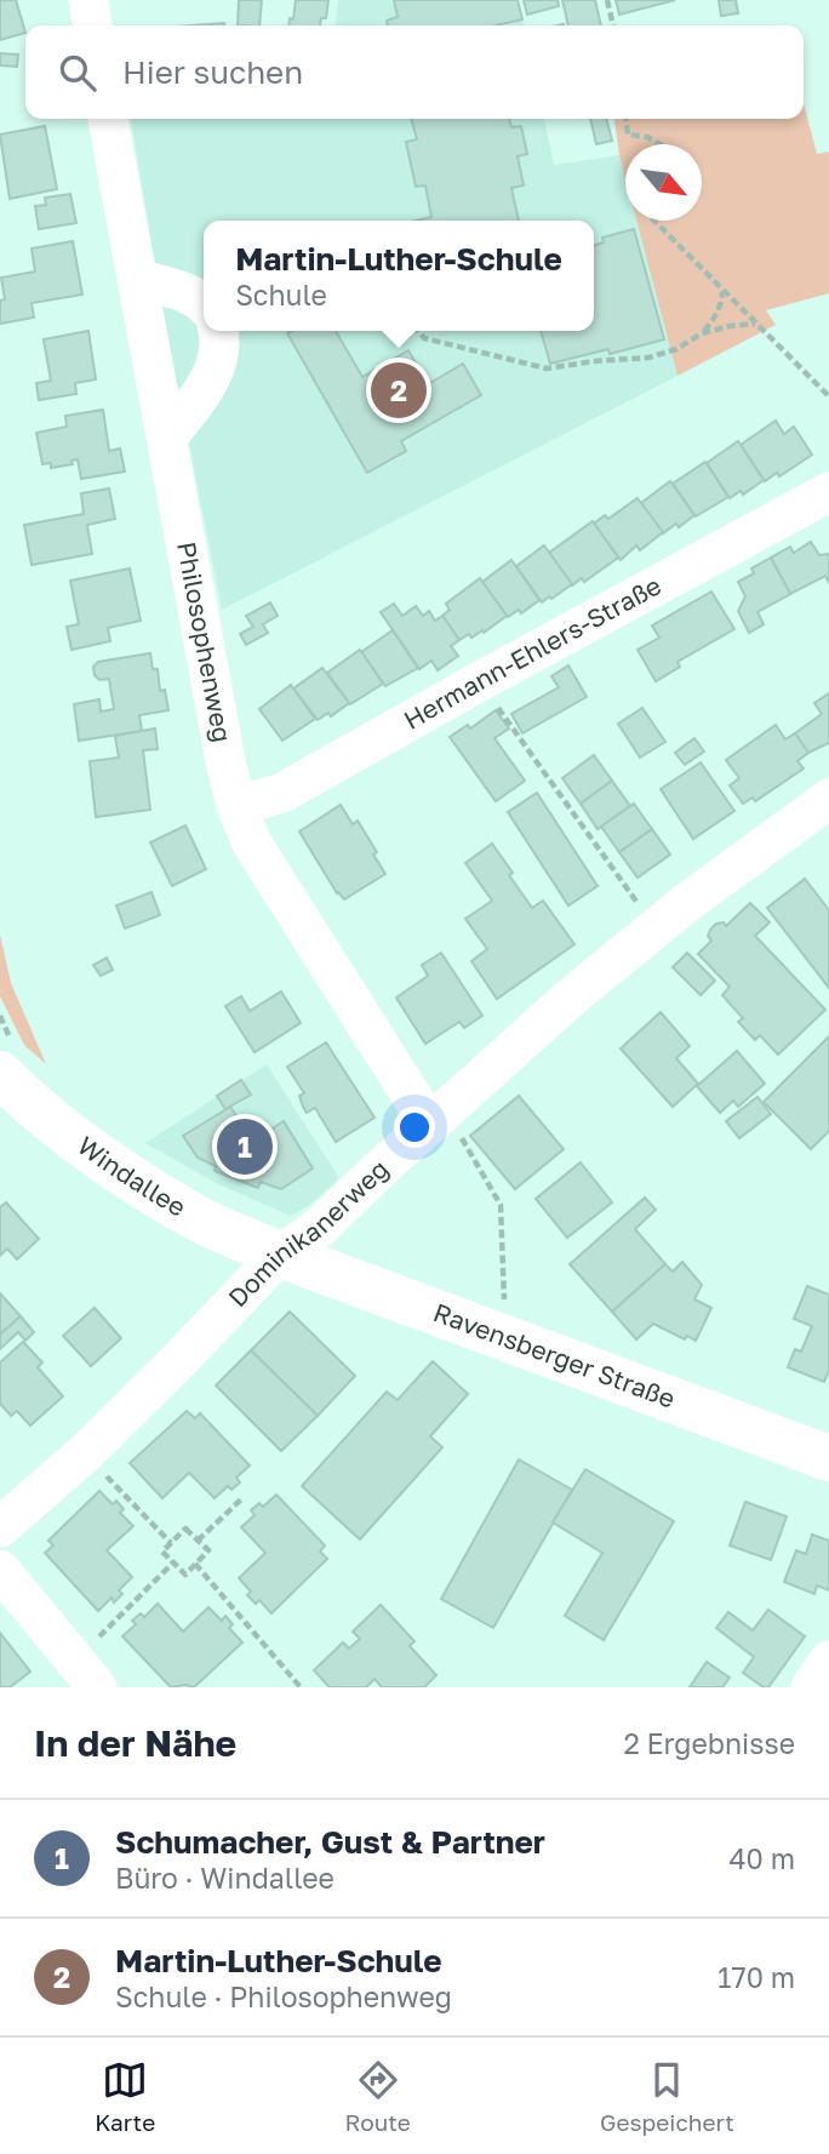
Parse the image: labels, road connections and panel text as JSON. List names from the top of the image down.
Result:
{
  "streets": {
    "main road": ["Windallee", "Ravensberger Straße"],
    "street": ["Philosophenweg", "Hermann-Ehlers-Straße", "Dominikanerweg"]
  },
  "crossings": [
    ["Philosophenweg", "Hermann-Ehlers-Straße"],
    ["Philosophenweg", "Dominikanerweg"],
    ["Windallee", "Dominikanerweg"],
    ["Windallee", "Ravensberger Straße"],
    ["Dominikanerweg", "Ravensberger Straße"]
  ],
  "north": "bottom right",
  "page": {
    "search": "Hier suchen",
    "popup": ["Martin-Luther-Schule", "Schule"],
    "pins": ["2", "1"],
    "heading": ["In der Nähe", "2 Ergebnisse"],
    "list": [
      {
        "mark": "1",
        "name": "Schumacher, Gust & Partner",
        "note": "Büro · Windallee",
        "value": "40 m"
      },
      {
        "mark": "2",
        "name": "Martin-Luther-Schule",
        "note": "Schule · Philosophenweg",
        "value": "170 m"
      }
    ],
    "nav": ["Karte", "Route", "Gespeichert"]
  }
}
